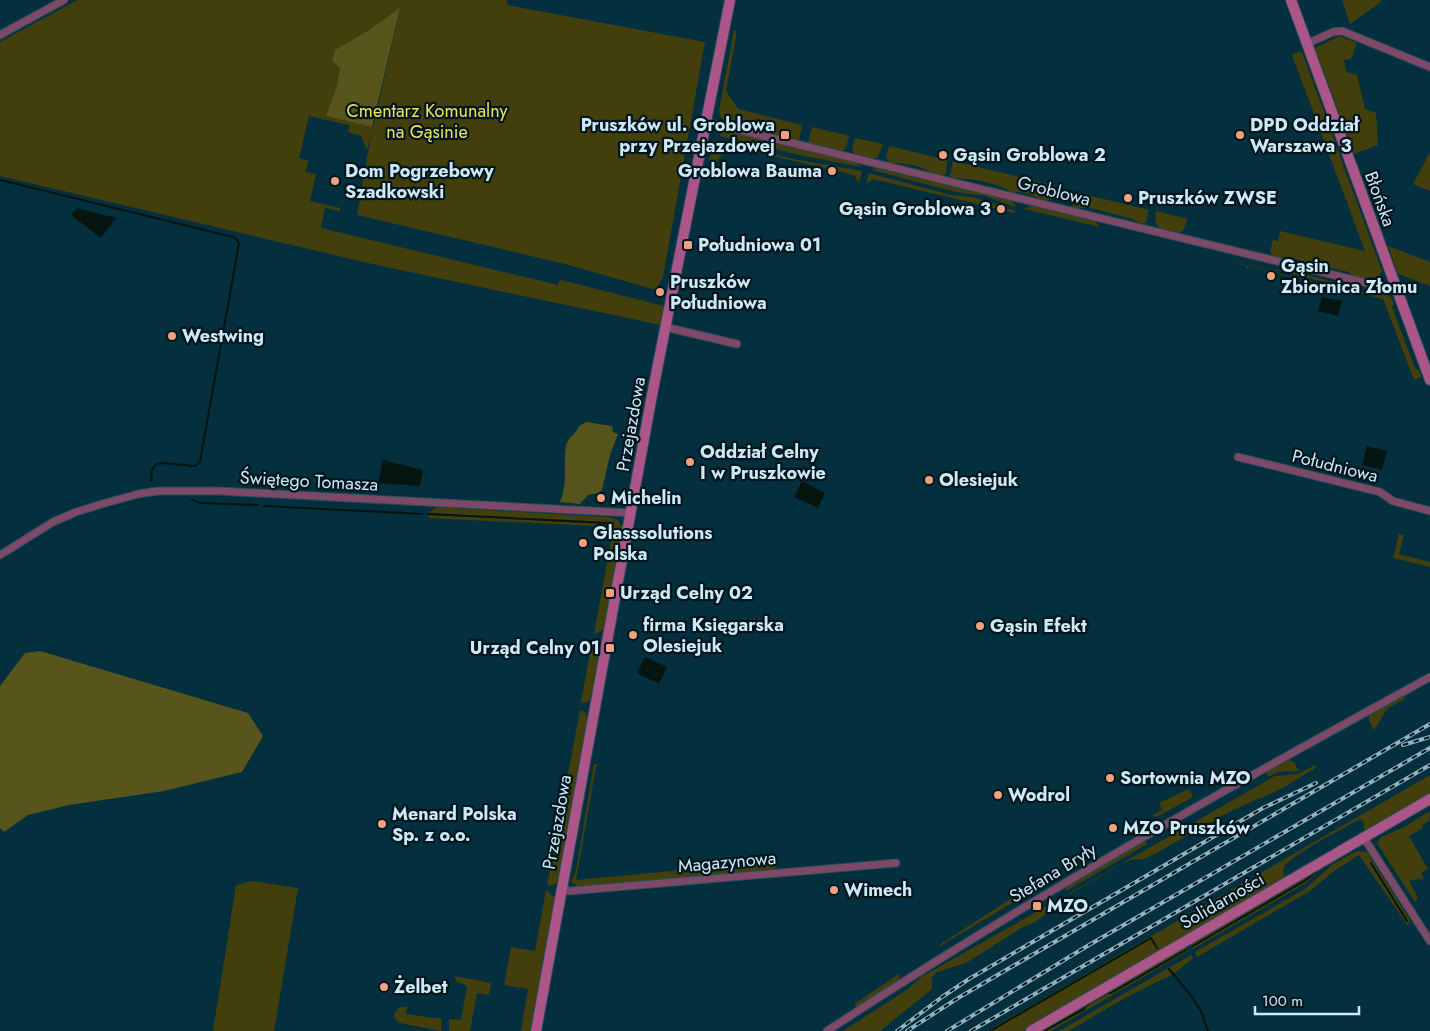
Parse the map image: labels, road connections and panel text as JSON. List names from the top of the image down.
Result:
{
  "streets": {
    "street": [
      "Groblowa",
      "Błońska",
      "Przejazdowa",
      "Południowa",
      "Świętego Tomasza",
      "Magazynowa",
      "Stefana Bryły",
      "Solidarności"
    ]
  },
  "crossings": [
    ["Groblowa", "Błońska"],
    ["Groblowa", "Przejazdowa"],
    ["Przejazdowa", "Świętego Tomasza"],
    ["Przejazdowa", "Magazynowa"]
  ],
  "parks": ["Cmentarz Komunalny na Gąsinie"],
  "places": {
    "transit": [
      "Pruszków ul. Groblowa przy Przejazdowej",
      "Południowa 01",
      "Urząd Celny 02",
      "Urząd Celny 01",
      "MZO"
    ],
    "other": [
      "DPD Oddział Warszawa 3",
      "Gąsin Groblowa 2",
      "Groblowa Bauma",
      "Dom Pogrzebowy Szadkowski",
      "Pruszków ZWSE",
      "Gąsin Groblowa 3",
      "Gąsin Zbiornica Złomu",
      "Pruszków Południowa",
      "Westwing",
      "Oddział Celny I w Pruszkowie",
      "Olesiejuk",
      "Michelin",
      "Glasssolutions Polska",
      "Gąsin Efekt",
      "firma Księgarska Olesiejuk",
      "Sortownia MZO",
      "Wodrol",
      "Menard Polska Sp. z o.o.",
      "MZO Pruszków",
      "Wimech",
      "Żelbet"
    ]
  },
  "scale_bar": "100 m"
}
